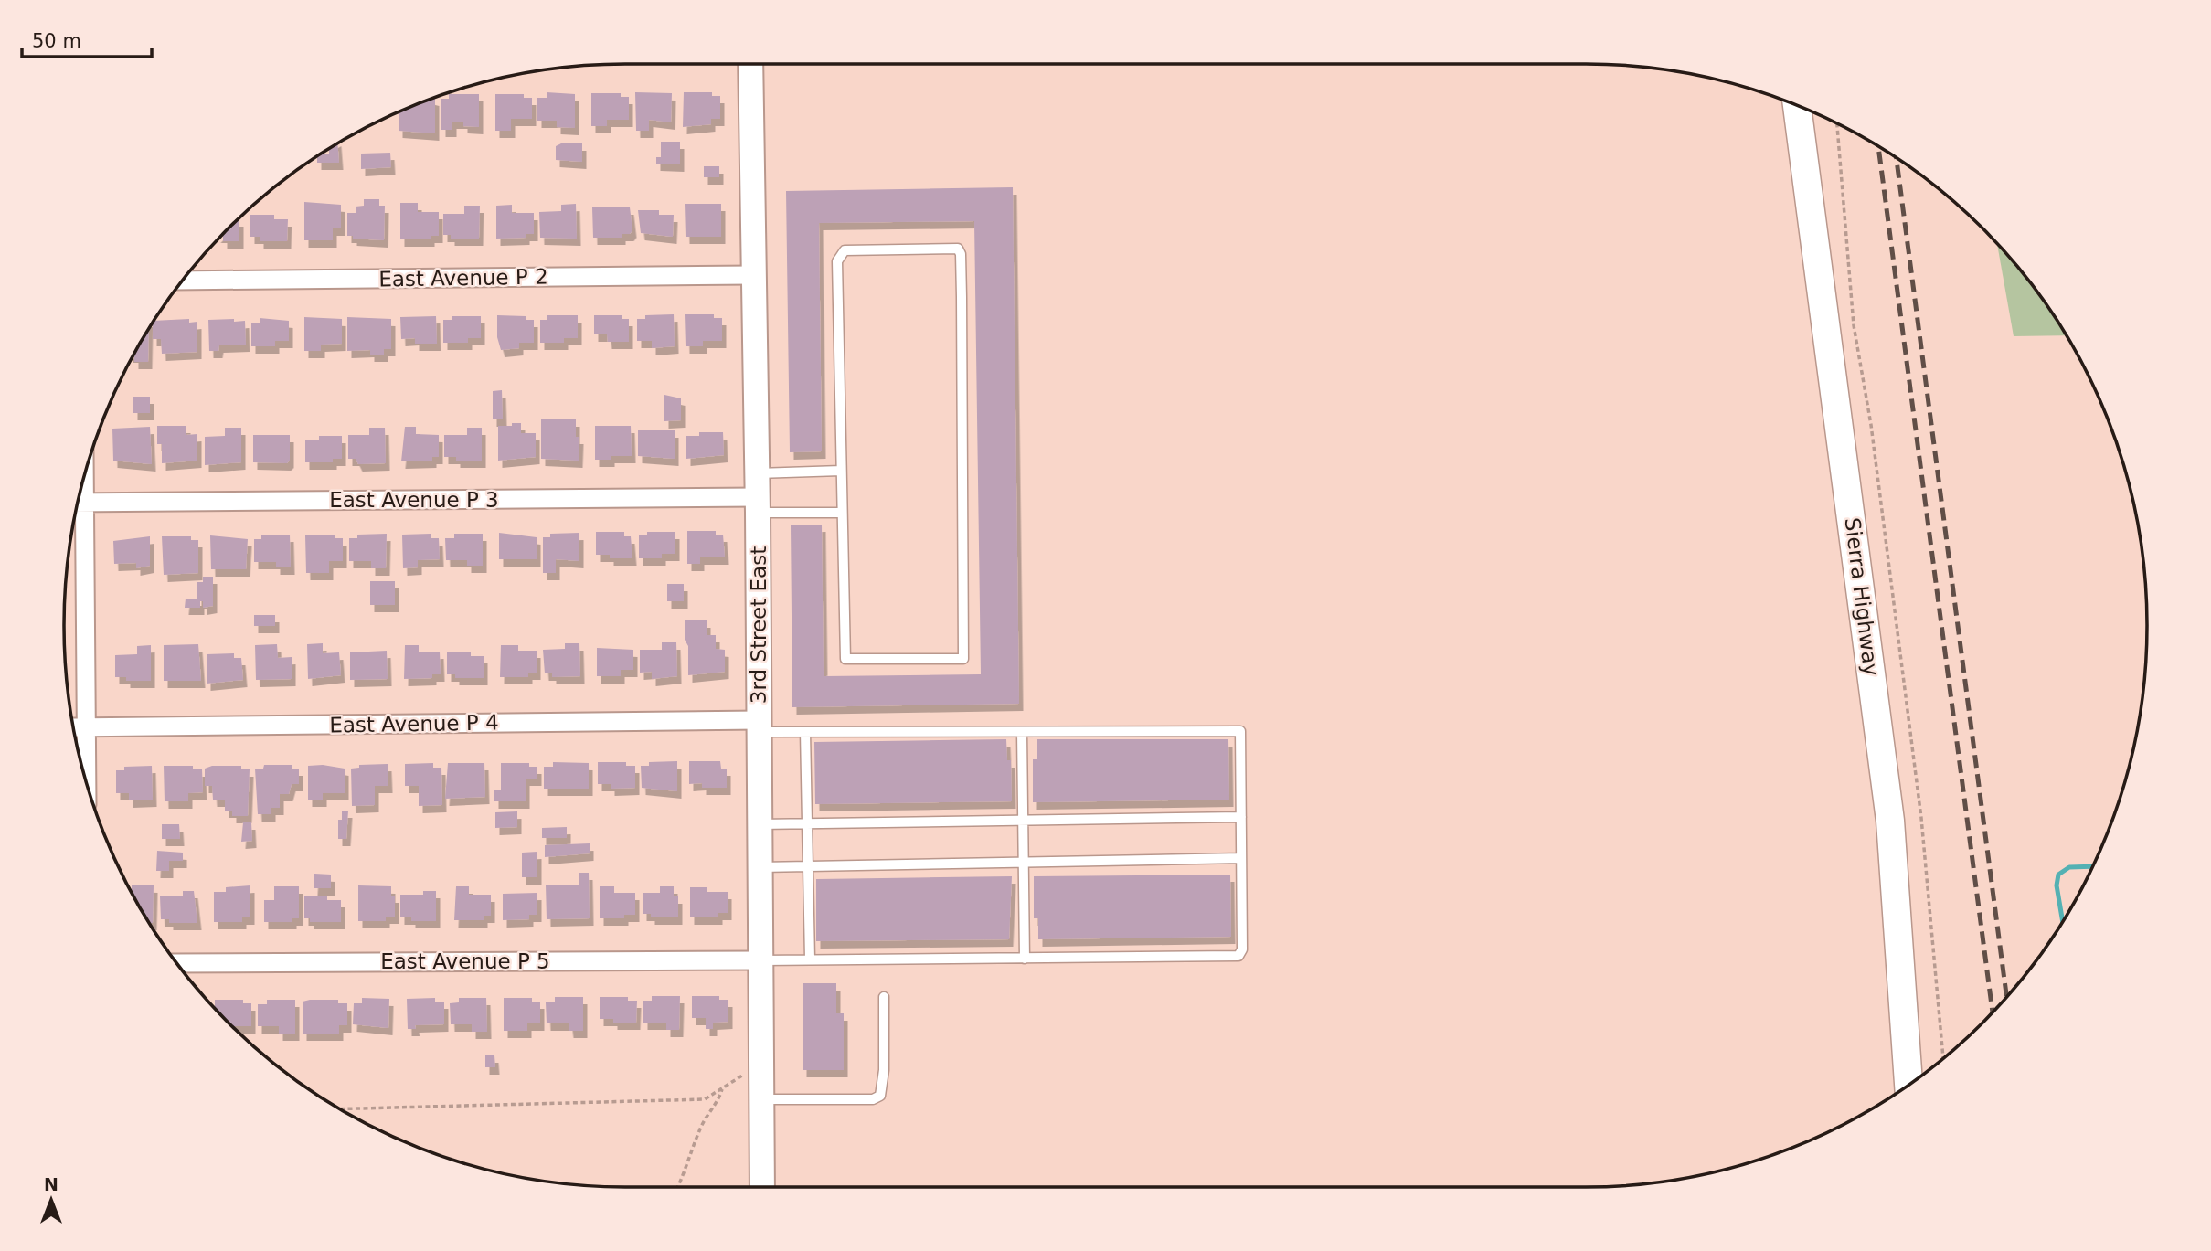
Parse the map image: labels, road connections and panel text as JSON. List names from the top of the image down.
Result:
{
  "streets": {
    "main road": ["Sierra Highway"],
    "street": [
      "East Avenue P 2",
      "East Avenue P 3",
      "3rd Street East",
      "East Avenue P 4",
      "East Avenue P 5"
    ]
  },
  "crossings": [
    ["East Avenue P 2", "3rd Street East"],
    ["East Avenue P 3", "3rd Street East"],
    ["3rd Street East", "East Avenue P 4"],
    ["3rd Street East", "East Avenue P 5"]
  ],
  "scale_bar": "50 m",
  "north": "top"
}
